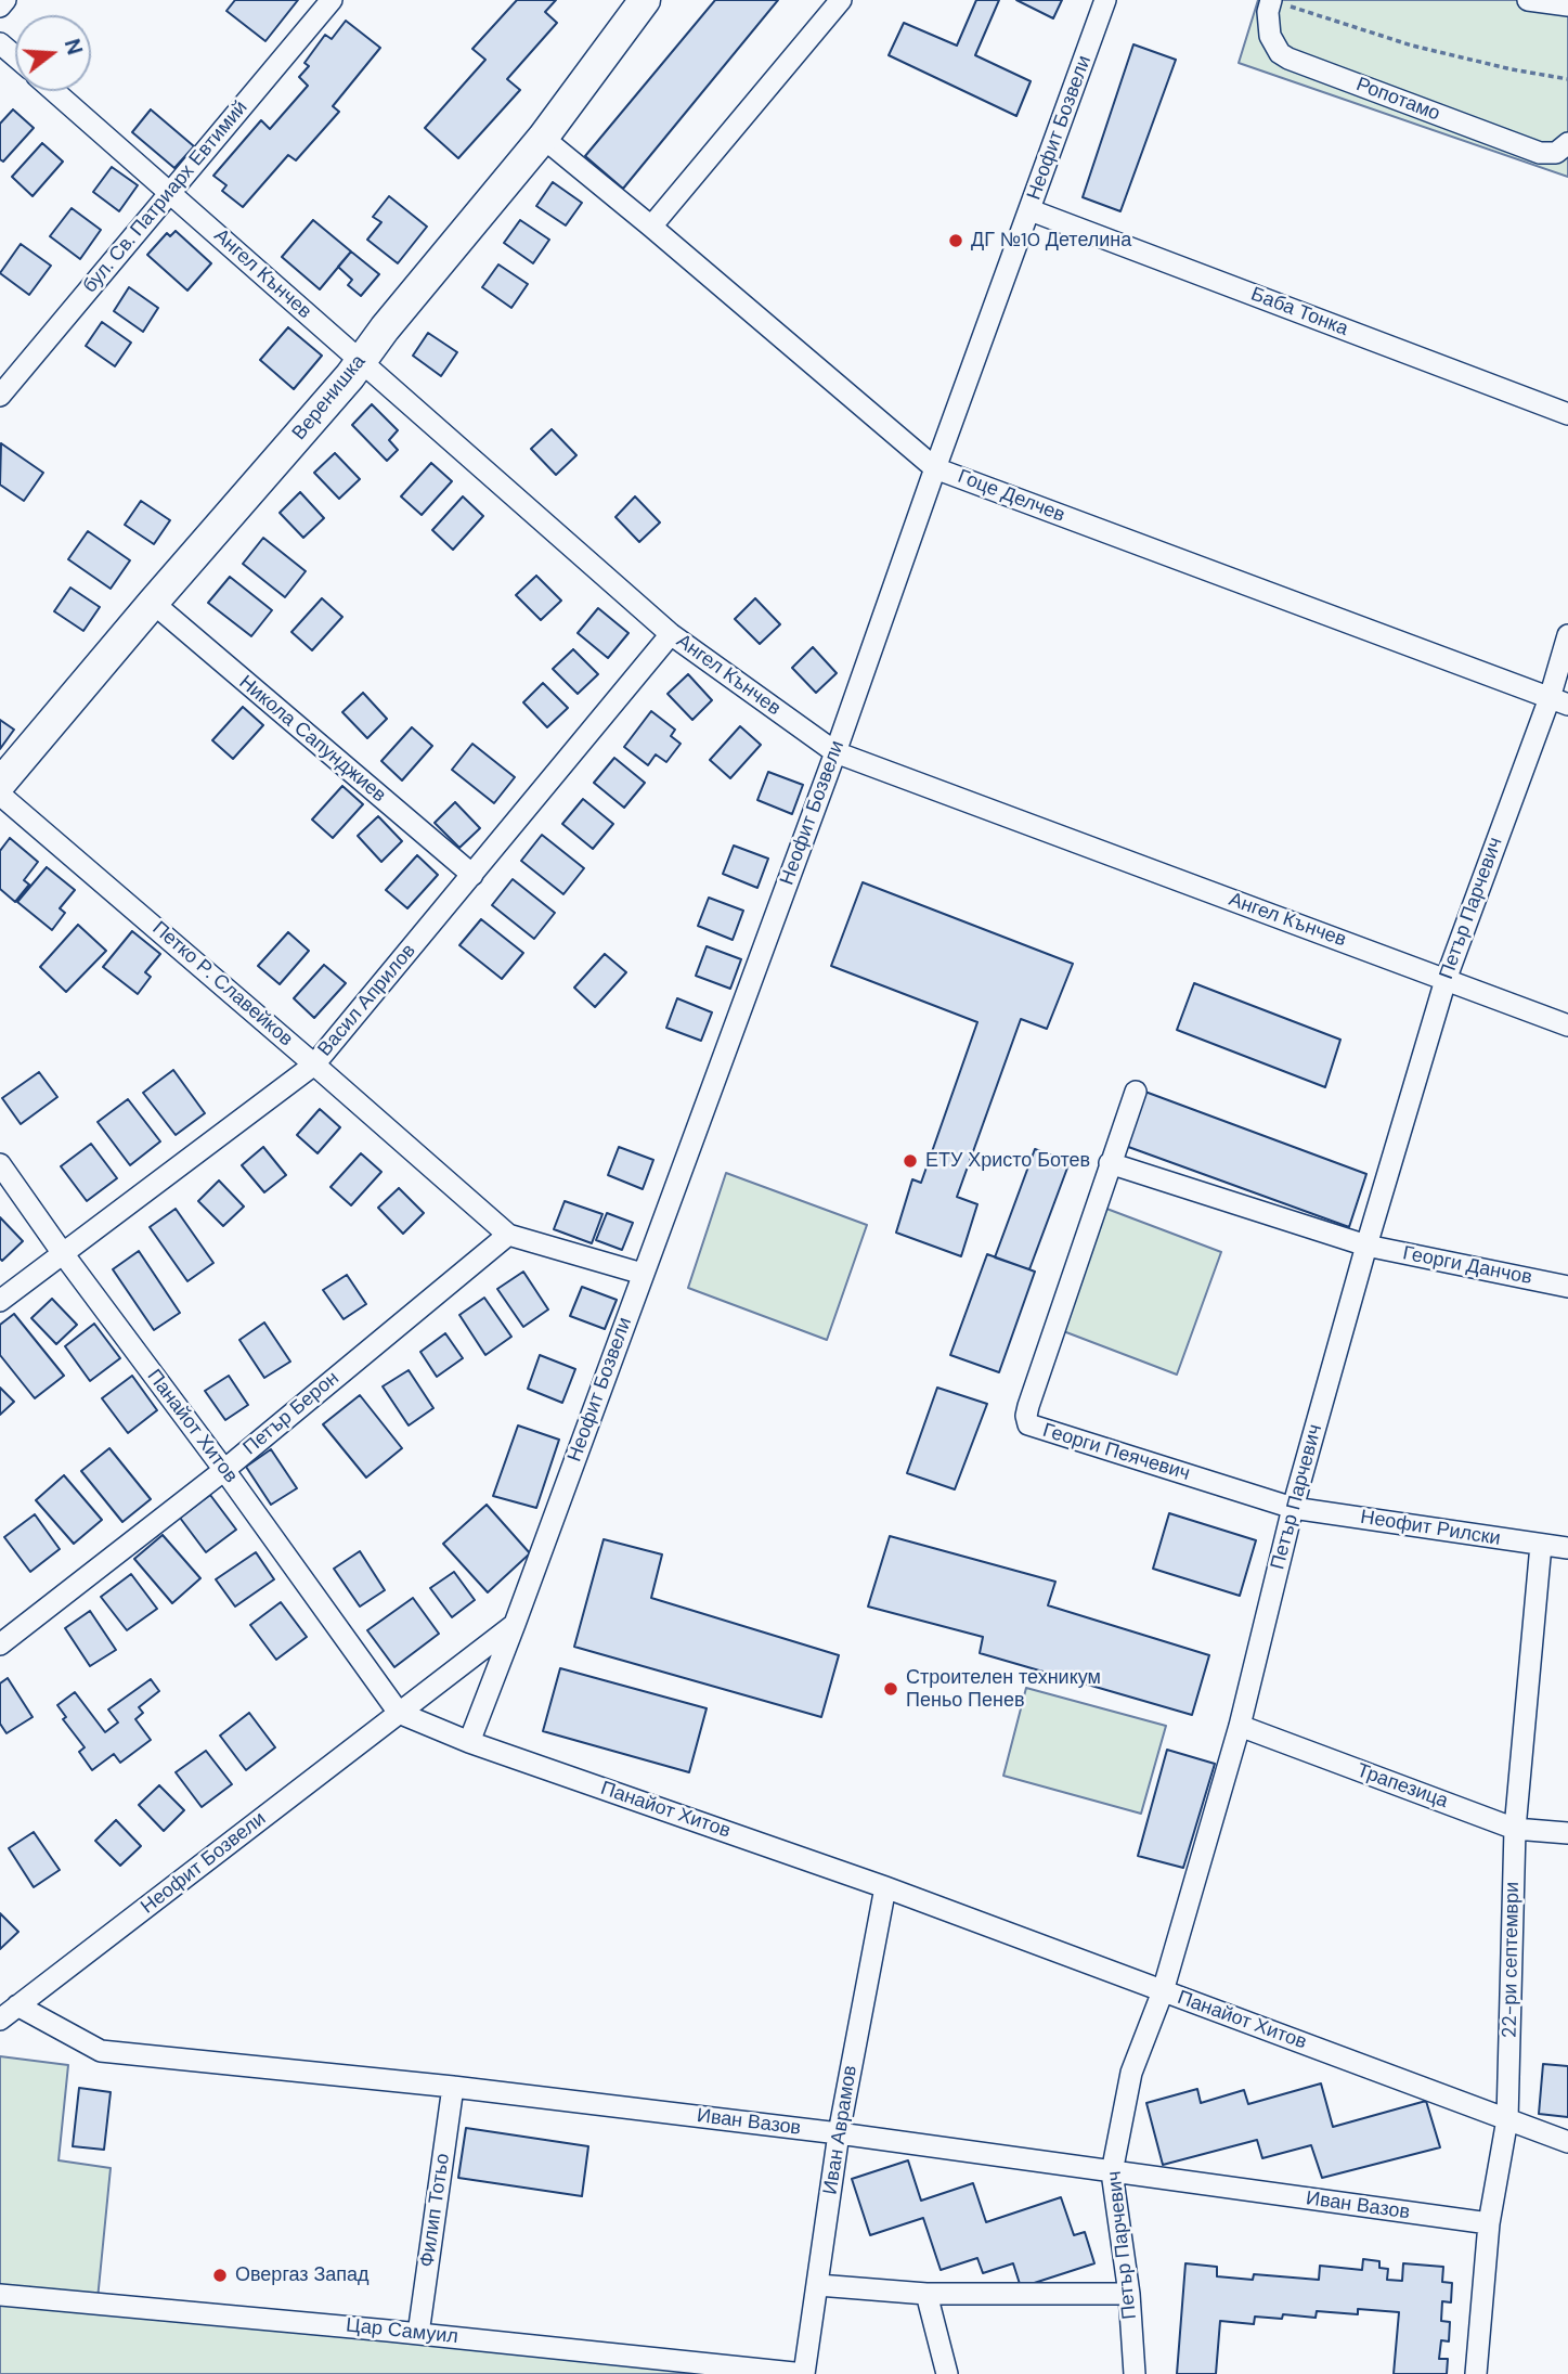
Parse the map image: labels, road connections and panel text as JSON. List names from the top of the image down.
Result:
{
  "streets": {
    "main road": ["Веренишка"],
    "street": [
      "Ропотамо",
      "Неофит Бозвели",
      "бул. Св. Патриарх Евтимий",
      "Ангел Кънчев",
      "Баба Тонка",
      "Гоце Делчев",
      "Никола Сапунджиев",
      "Петър Парчевич",
      "Петко Р. Славейков",
      "Васил Априлов",
      "Георги Данчов",
      "Петър Берон",
      "Панайот Хитов",
      "Георги Пеячевич",
      "Неофит Рилски",
      "Трапезица",
      "22-ри септември",
      "Иван Вазов",
      "Иван Аврамов",
      "Филип Тотьо",
      "Цар Самуил"
    ]
  },
  "crossings": [
    ["Неофит Бозвели", "Ангел Кънчев"],
    ["Неофит Бозвели", "Баба Тонка"],
    ["Неофит Бозвели", "Гоце Делчев"],
    ["Неофит Бозвели", "Петко Р. Славейков"],
    ["Неофит Бозвели", "Панайот Хитов"],
    ["Неофит Бозвели", "Иван Вазов"],
    ["бул. Св. Патриарх Евтимий", "Ангел Кънчев"],
    ["Ангел Кънчев", "Веренишка"],
    ["Ангел Кънчев", "Петър Парчевич"],
    ["Ангел Кънчев", "Васил Априлов"],
    ["Веренишка", "Гоце Делчев"],
    ["Веренишка", "Никола Сапунджиев"],
    ["Гоце Делчев", "Петър Парчевич"],
    ["Никола Сапунджиев", "Васил Априлов"],
    ["Петър Парчевич", "Георги Данчов"],
    ["Петър Парчевич", "Панайот Хитов"],
    ["Петър Парчевич", "Георги Пеячевич"],
    ["Петър Парчевич", "Неофит Рилски"],
    ["Петър Парчевич", "Трапезица"],
    ["Петър Парчевич", "Иван Вазов"],
    ["Петко Р. Славейков", "Васил Априлов"],
    ["Петко Р. Славейков", "Петър Берон"],
    ["Васил Априлов", "Панайот Хитов"],
    ["Петър Берон", "Панайот Хитов"],
    ["Панайот Хитов", "22-ри септември"],
    ["Панайот Хитов", "Иван Аврамов"],
    ["Георги Пеячевич", "Неофит Рилски"],
    ["Неофит Рилски", "22-ри септември"],
    ["Трапезица", "22-ри септември"],
    ["22-ри септември", "Иван Вазов"],
    ["Иван Вазов", "Иван Аврамов"],
    ["Иван Вазов", "Филип Тотьо"],
    ["Иван Аврамов", "Цар Самуил"],
    ["Филип Тотьо", "Цар Самуил"]
  ],
  "places": [
    "ДГ №10 Детелина",
    "ЕТУ Христо Ботев",
    "Строителен техникум Пеньо Пенев",
    "Овергаз Запад"
  ],
  "north": "right"
}
